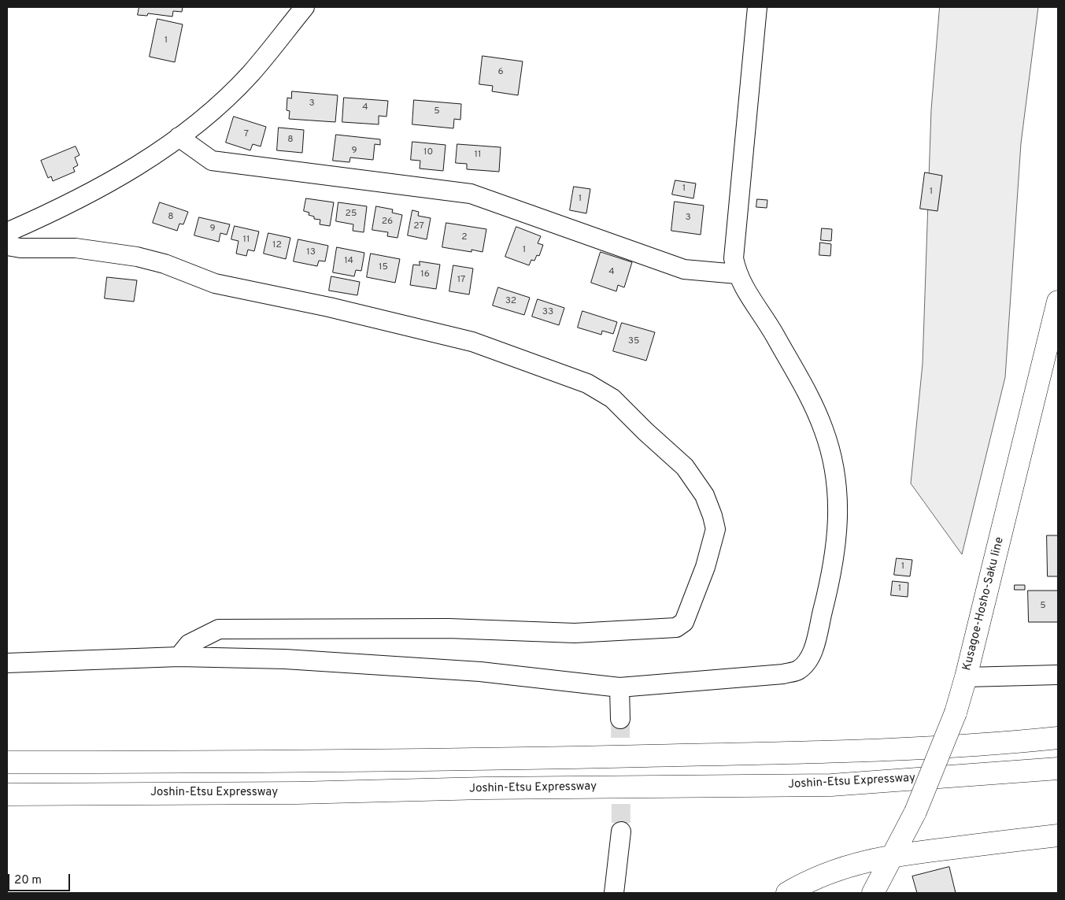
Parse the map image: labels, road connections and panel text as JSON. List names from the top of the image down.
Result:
{
  "streets": {
    "main road": ["Kusagoe-Hosho-Saku line", "Joshin-Etsu Expressway"]
  },
  "house_numbers": [
    "1",
    "6",
    "3",
    "4",
    "5",
    "7",
    "8",
    "9",
    "10",
    "11",
    "1",
    "1",
    "1",
    "25",
    "8",
    "3",
    "26",
    "27",
    "9",
    "2",
    "11",
    "12",
    "1",
    "13",
    "14",
    "15",
    "4",
    "16",
    "17",
    "32",
    "33",
    "35",
    "1",
    "1",
    "5"
  ],
  "scale_bar": "20 m"
}
